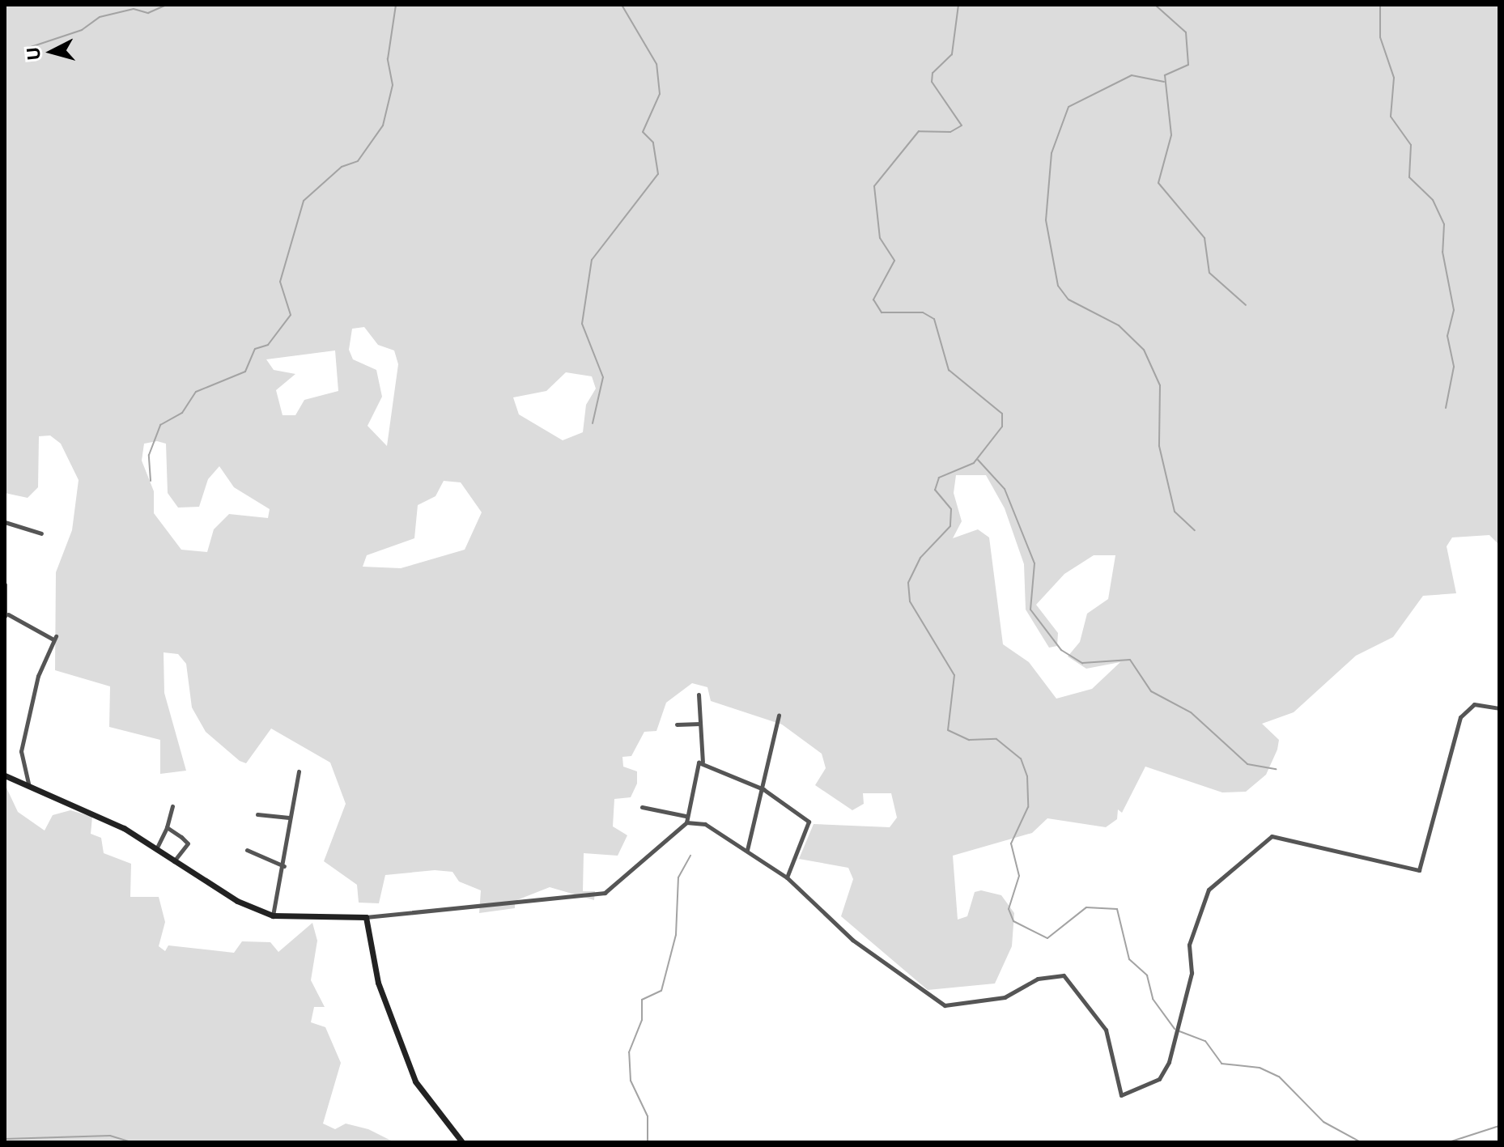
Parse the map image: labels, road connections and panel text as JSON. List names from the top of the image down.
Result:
{
  "north": "left"
}
